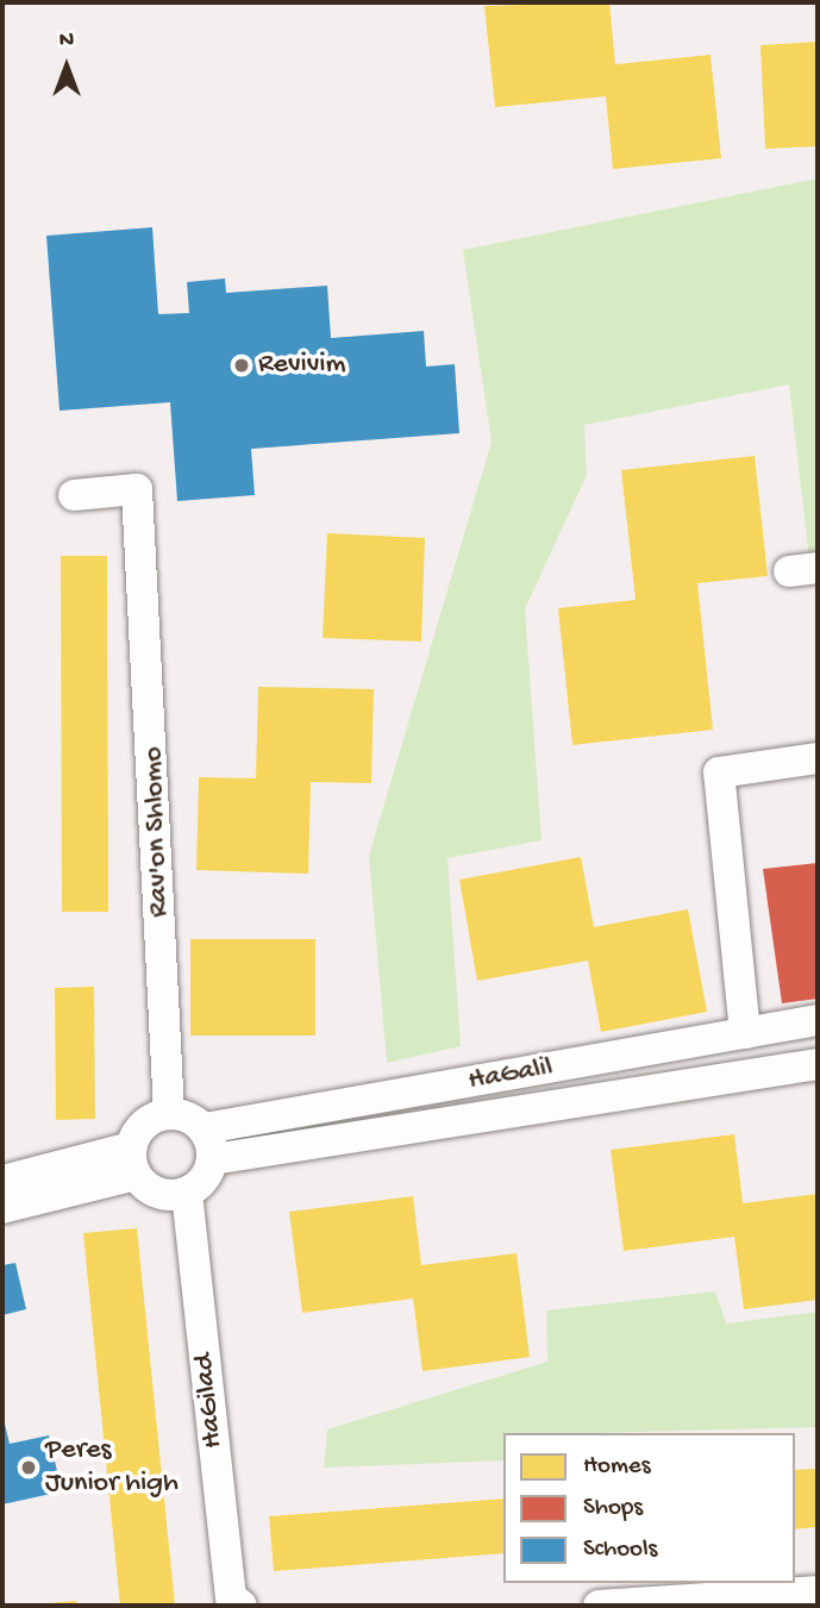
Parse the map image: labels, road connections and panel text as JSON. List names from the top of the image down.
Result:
{
  "streets": {
    "street": ["Rav'on Shlomo", "HaGalil", "HaGilad"]
  },
  "crossings": [
    ["Rav'on Shlomo", "HaGalil"],
    ["Rav'on Shlomo", "HaGilad"],
    ["HaGalil", "HaGilad"]
  ],
  "places": ["Revivim", "Peres Junior high"],
  "legend": ["Homes", "Shops", "Schools"],
  "north": "top"
}
